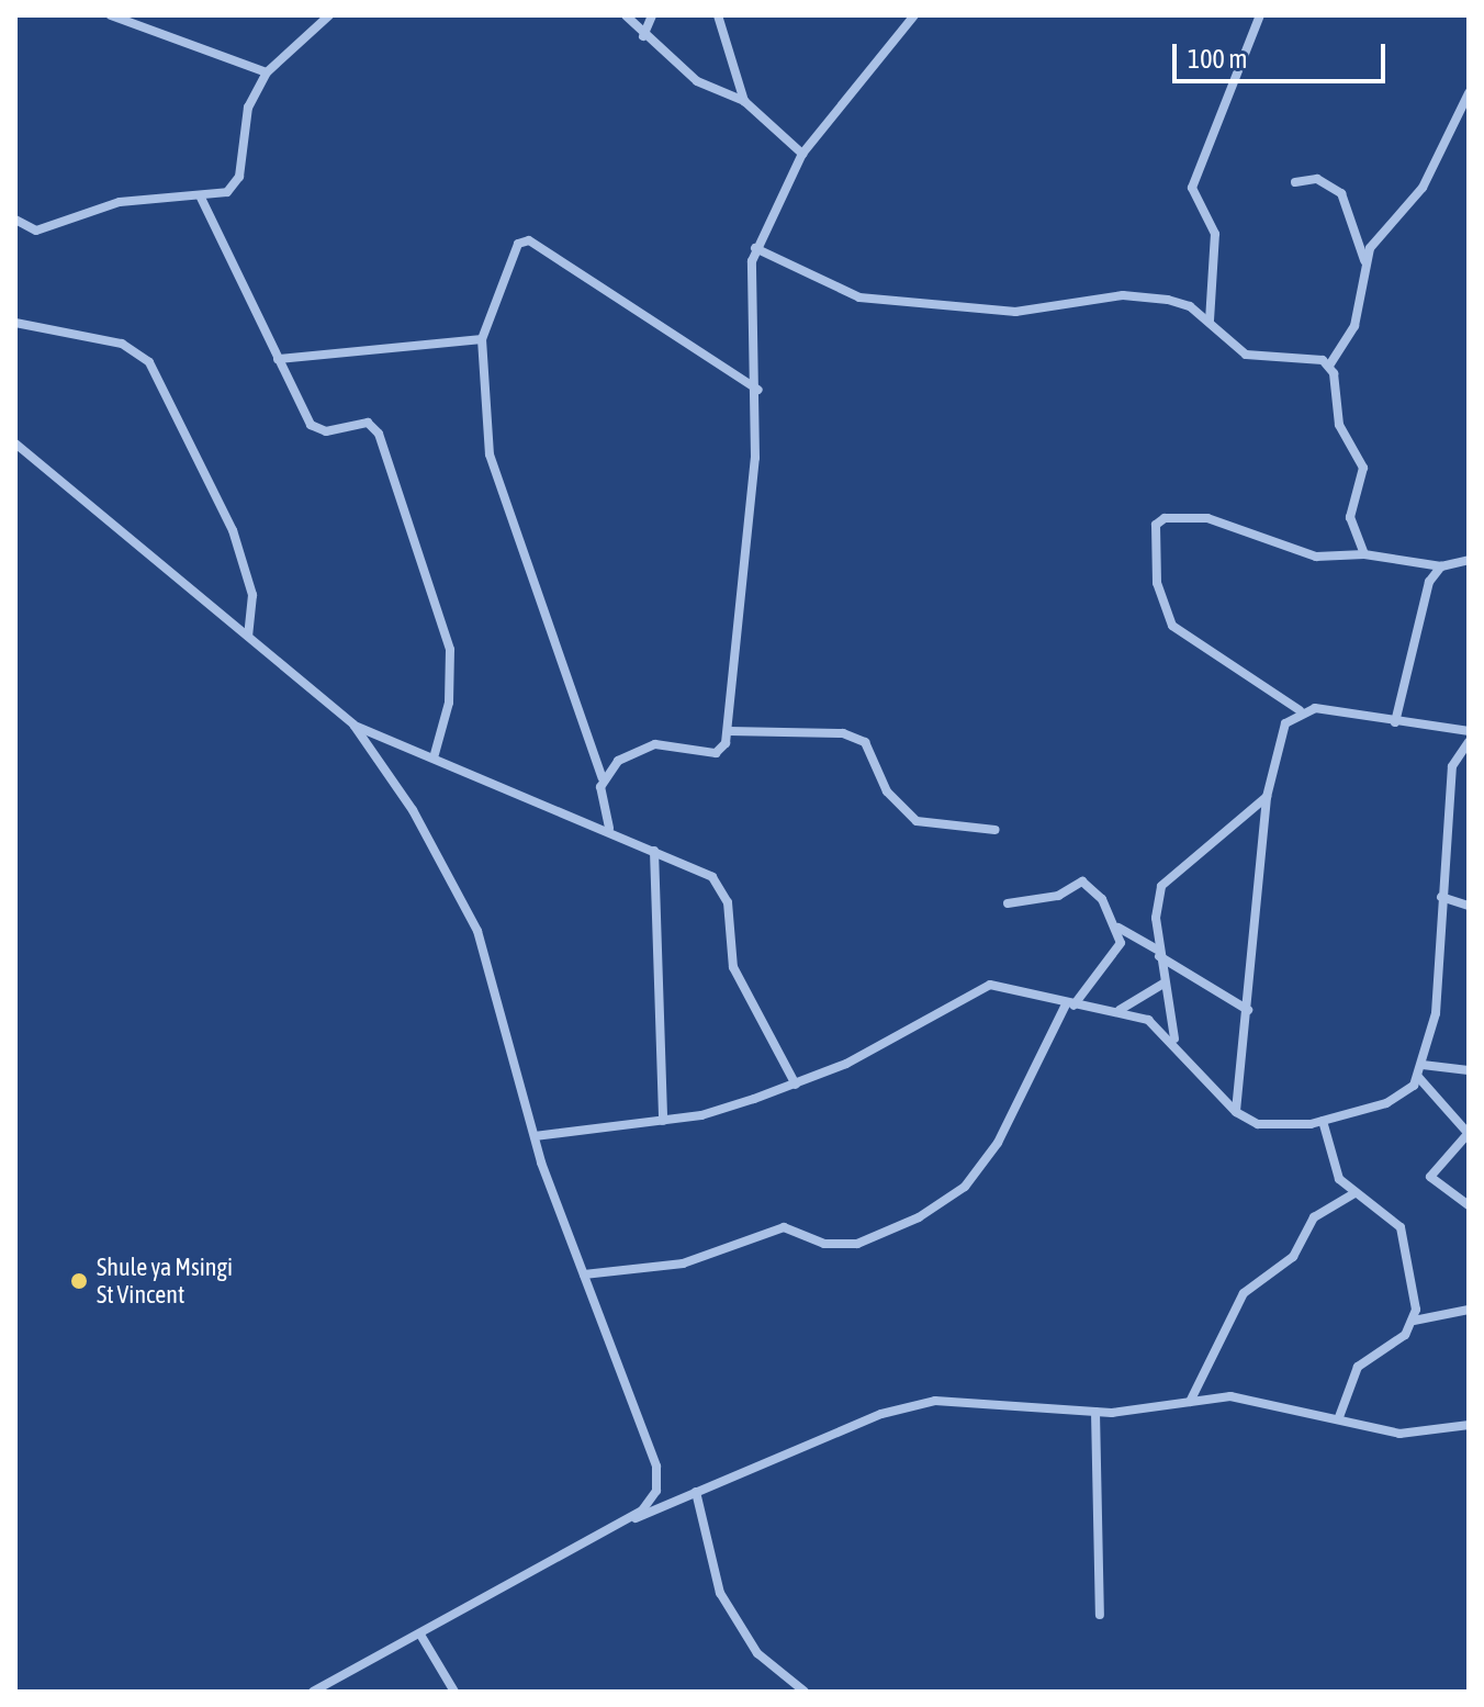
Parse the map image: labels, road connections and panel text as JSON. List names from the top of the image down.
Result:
{
  "places": ["Shule ya Msingi St Vincent"],
  "scale_bar": "100 m"
}
